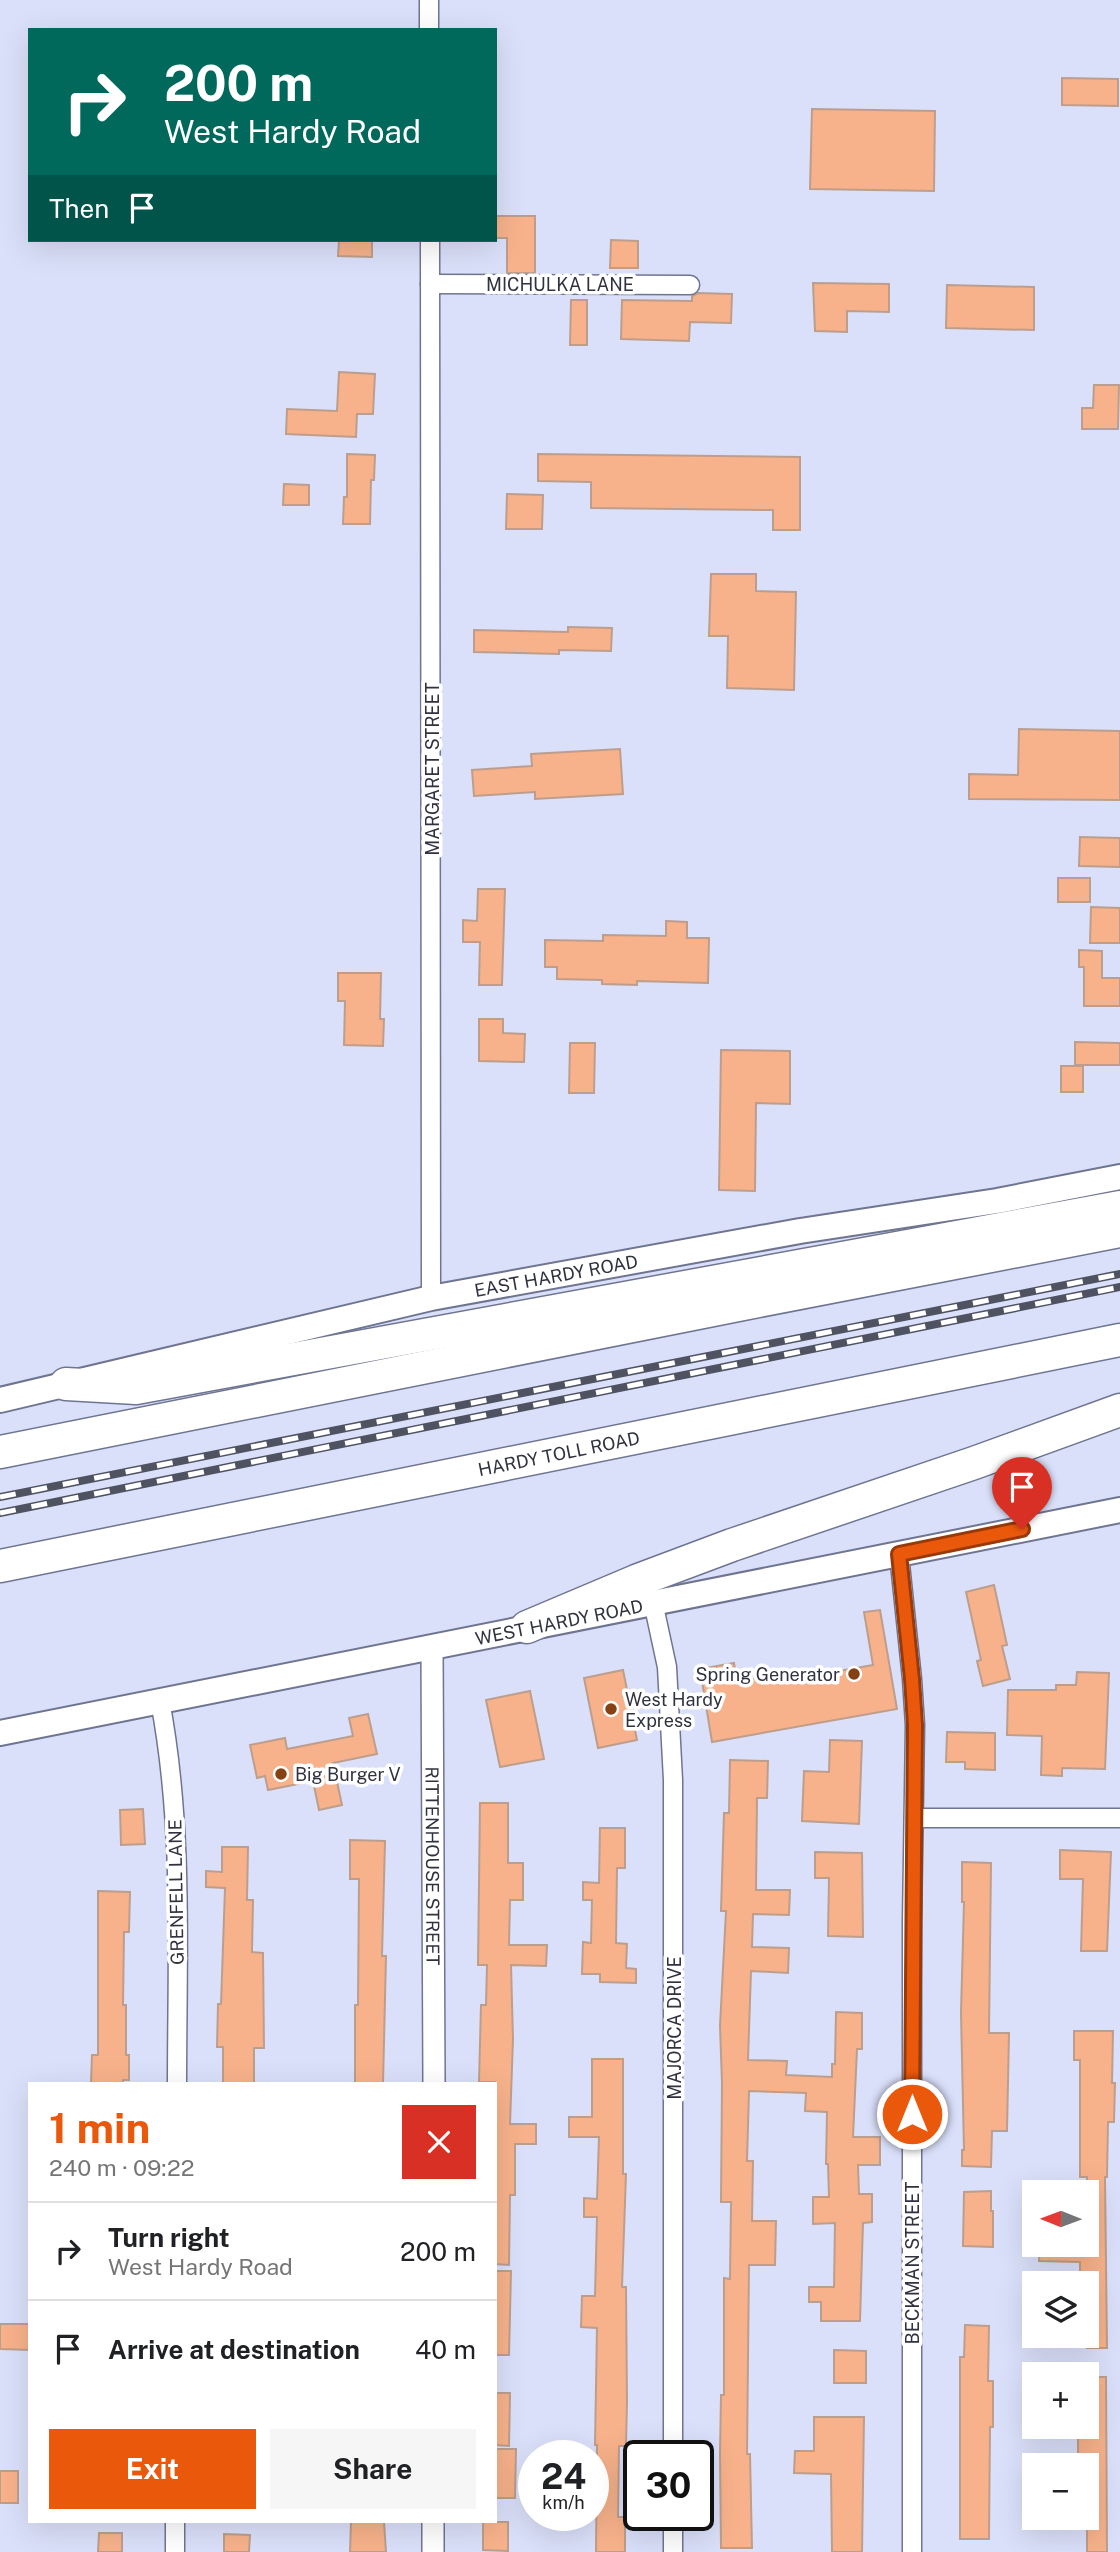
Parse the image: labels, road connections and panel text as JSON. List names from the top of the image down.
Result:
{
  "streets": {
    "highway": ["HARDY TOLL ROAD"],
    "main road": ["EAST HARDY ROAD", "WEST HARDY ROAD"],
    "street": [
      "MICHULKA LANE",
      "MARGARET STREET",
      "RITTENHOUSE STREET",
      "GRENFELL LANE",
      "MAJORCA DRIVE",
      "BECKMAN STREET"
    ]
  },
  "crossings": [
    ["MICHULKA LANE", "MARGARET STREET"],
    ["MARGARET STREET", "EAST HARDY ROAD"],
    ["WEST HARDY ROAD", "RITTENHOUSE STREET"],
    ["WEST HARDY ROAD", "GRENFELL LANE"],
    ["WEST HARDY ROAD", "MAJORCA DRIVE"],
    ["WEST HARDY ROAD", "BECKMAN STREET"]
  ],
  "places": ["Spring Generator", "West Hardy Express", "Big Burger V"],
  "north": "left",
  "page": {
    "turn": ["200 m", "West Hardy Road"],
    "then": "Then",
    "heading": ["1 min", "240 m · 09:22"],
    "map_buttons": ["+", "−"],
    "list": [
      {
        "name": "Turn right",
        "note": "West Hardy Road",
        "value": "200 m"
      },
      {
        "name": "Arrive at destination",
        "value": "40 m"
      }
    ],
    "buttons": ["Exit", "Share"],
    "speed": "24 km/h",
    "limit": "30"
  }
}
